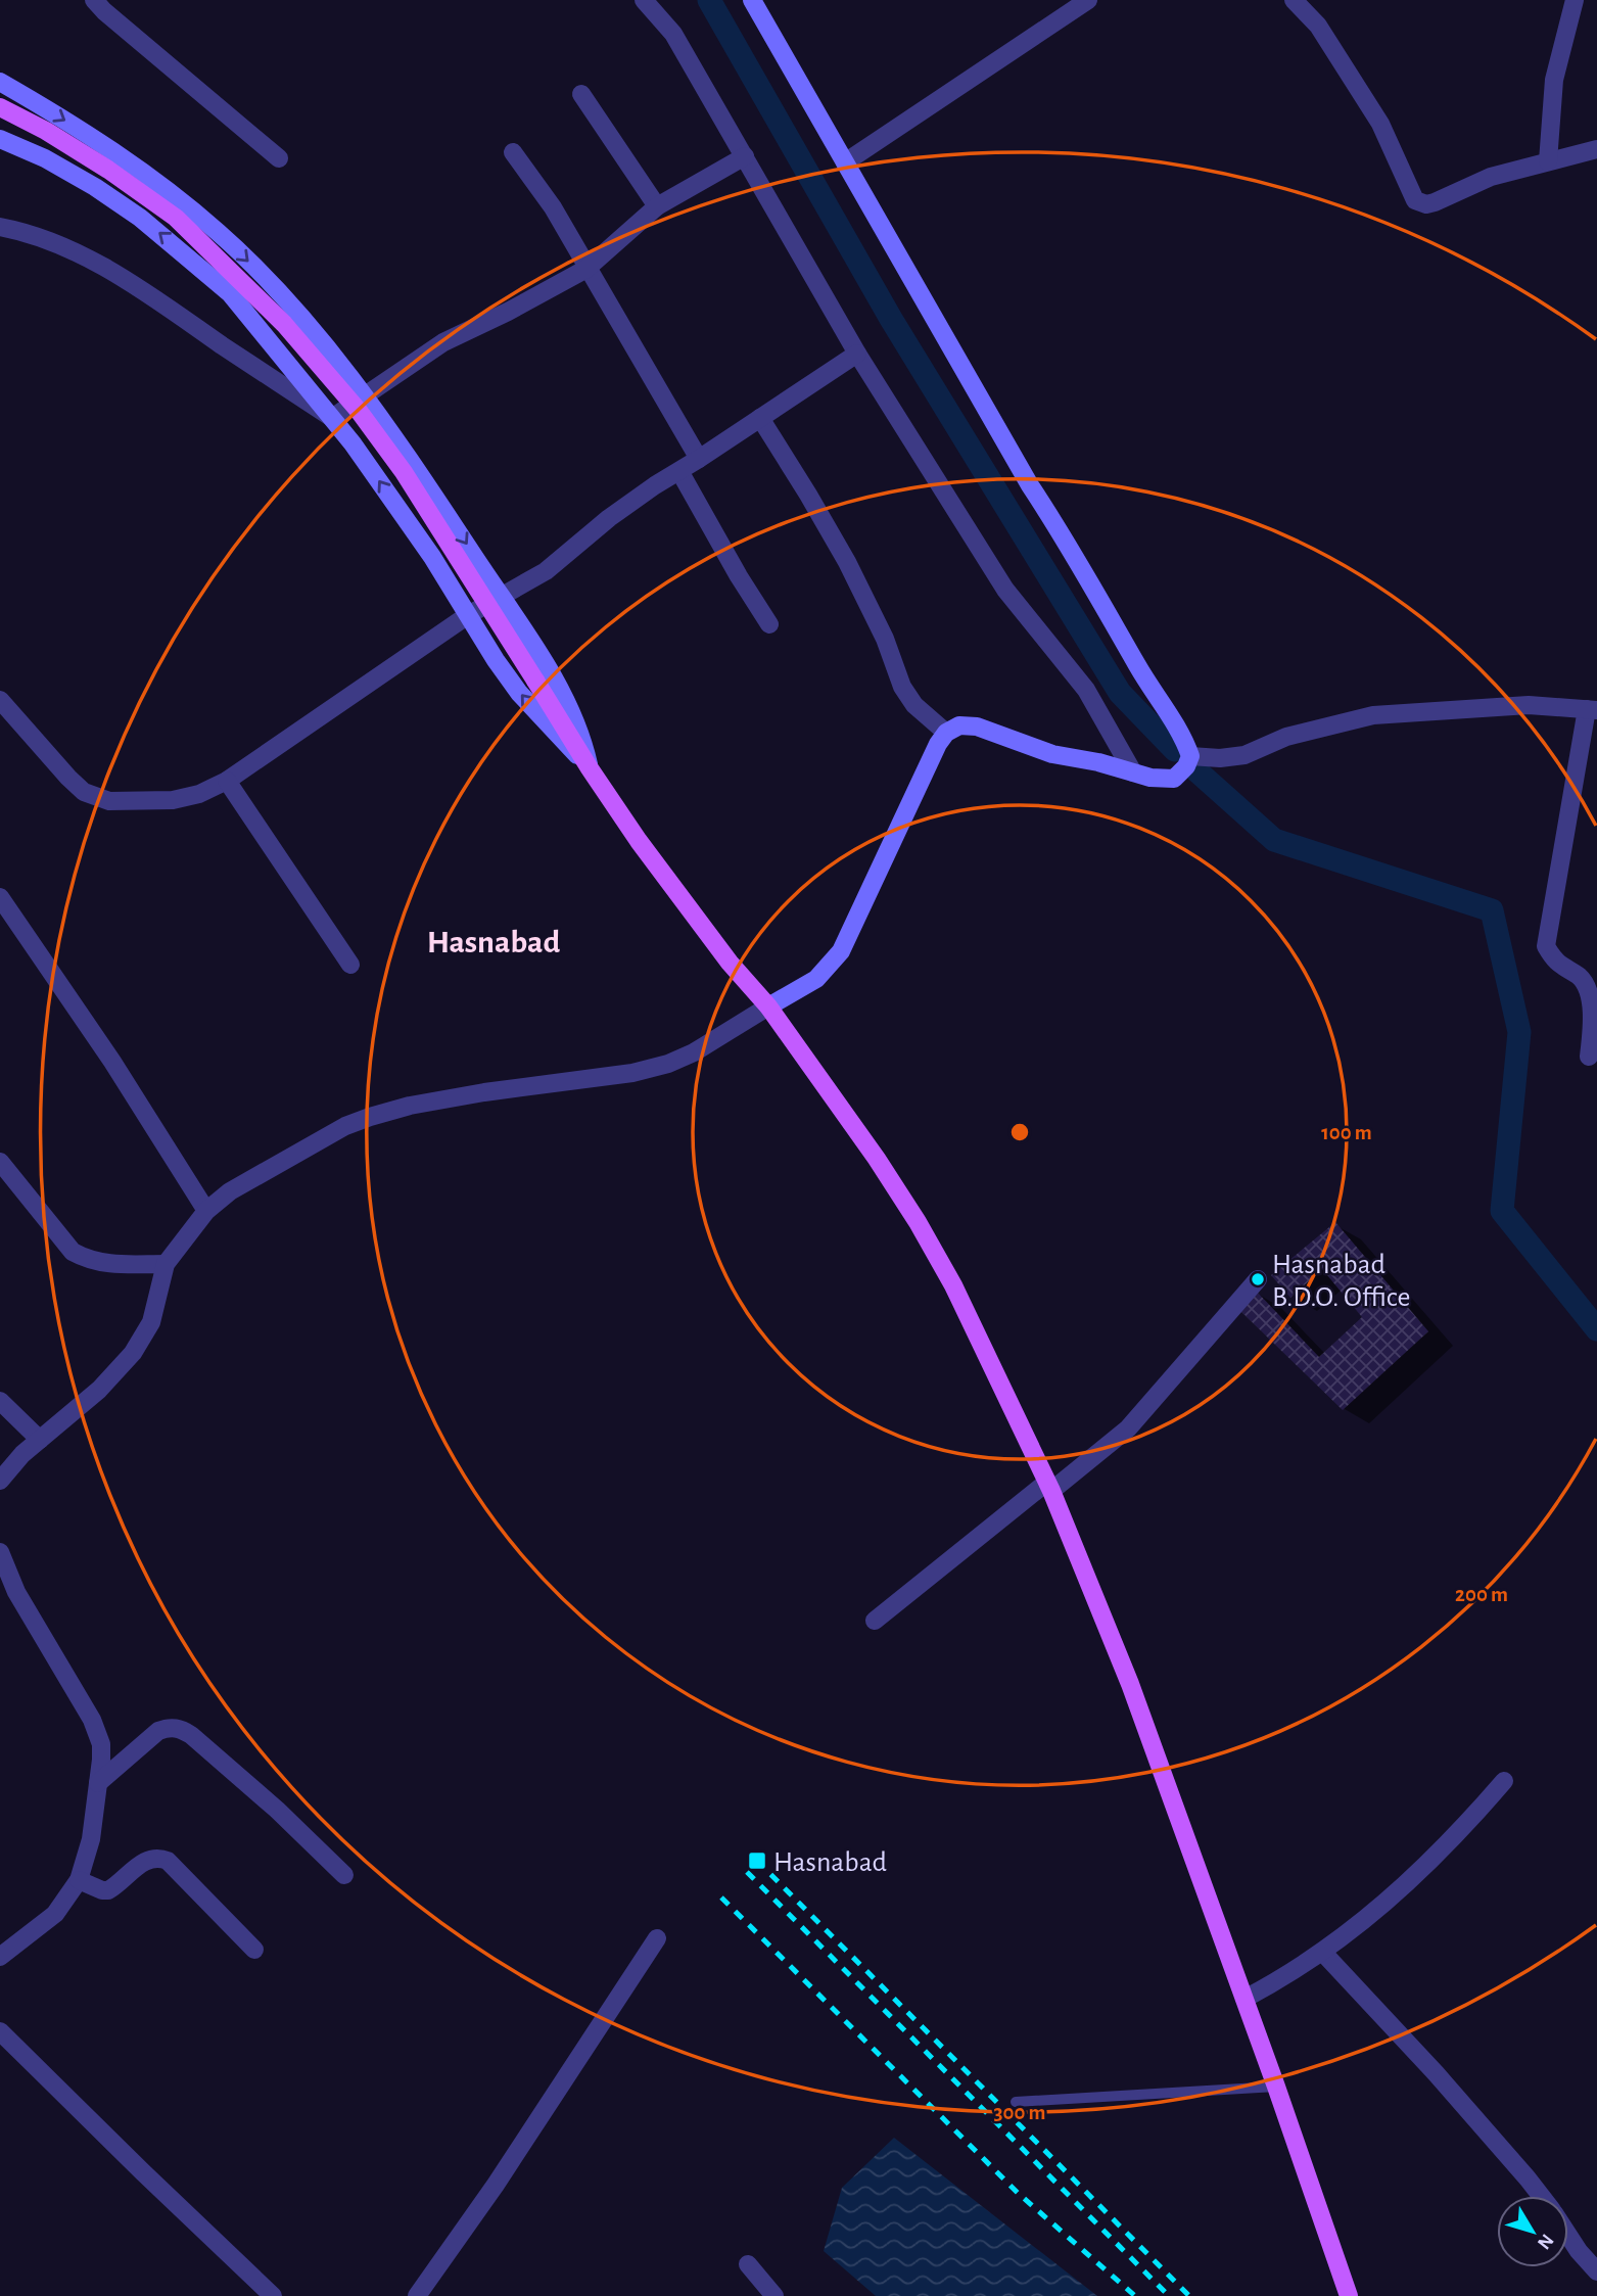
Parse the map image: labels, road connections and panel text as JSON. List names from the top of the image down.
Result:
{
  "districts": ["Hasnabad"],
  "places": {
    "other": ["Hasnabad B.D.O. Office"],
    "transit": ["Hasnabad"]
  },
  "north": "bottom right",
  "rings": ["100 m", "200 m", "300 m"]
}
